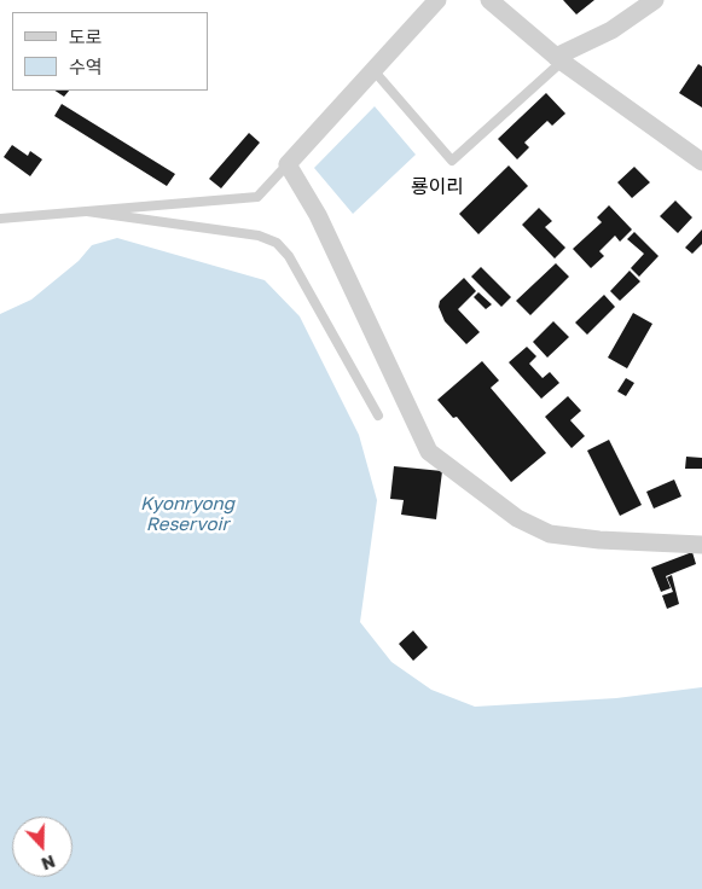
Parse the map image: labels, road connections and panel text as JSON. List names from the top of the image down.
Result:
{
  "districts": ["룡이리"],
  "water": ["Kyonryong Reservoir"],
  "legend": ["도로", "수역"],
  "north": "bottom"
}
